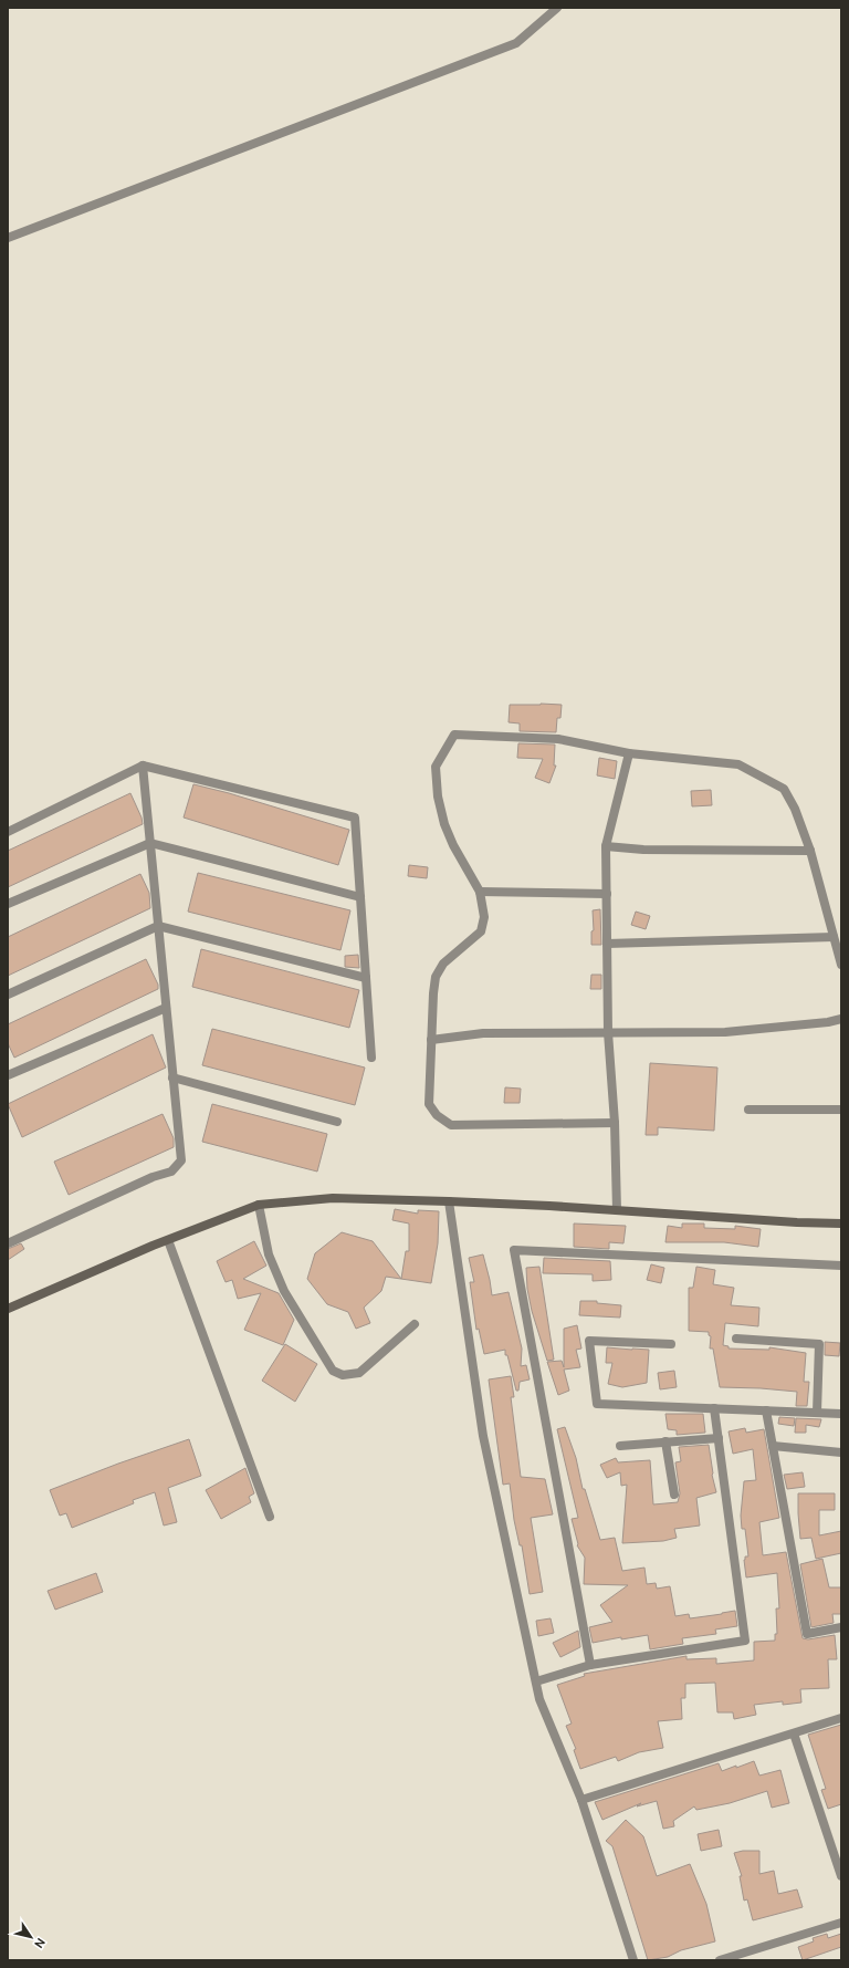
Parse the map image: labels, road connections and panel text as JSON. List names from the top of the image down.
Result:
{
  "north": "bottom right"
}
